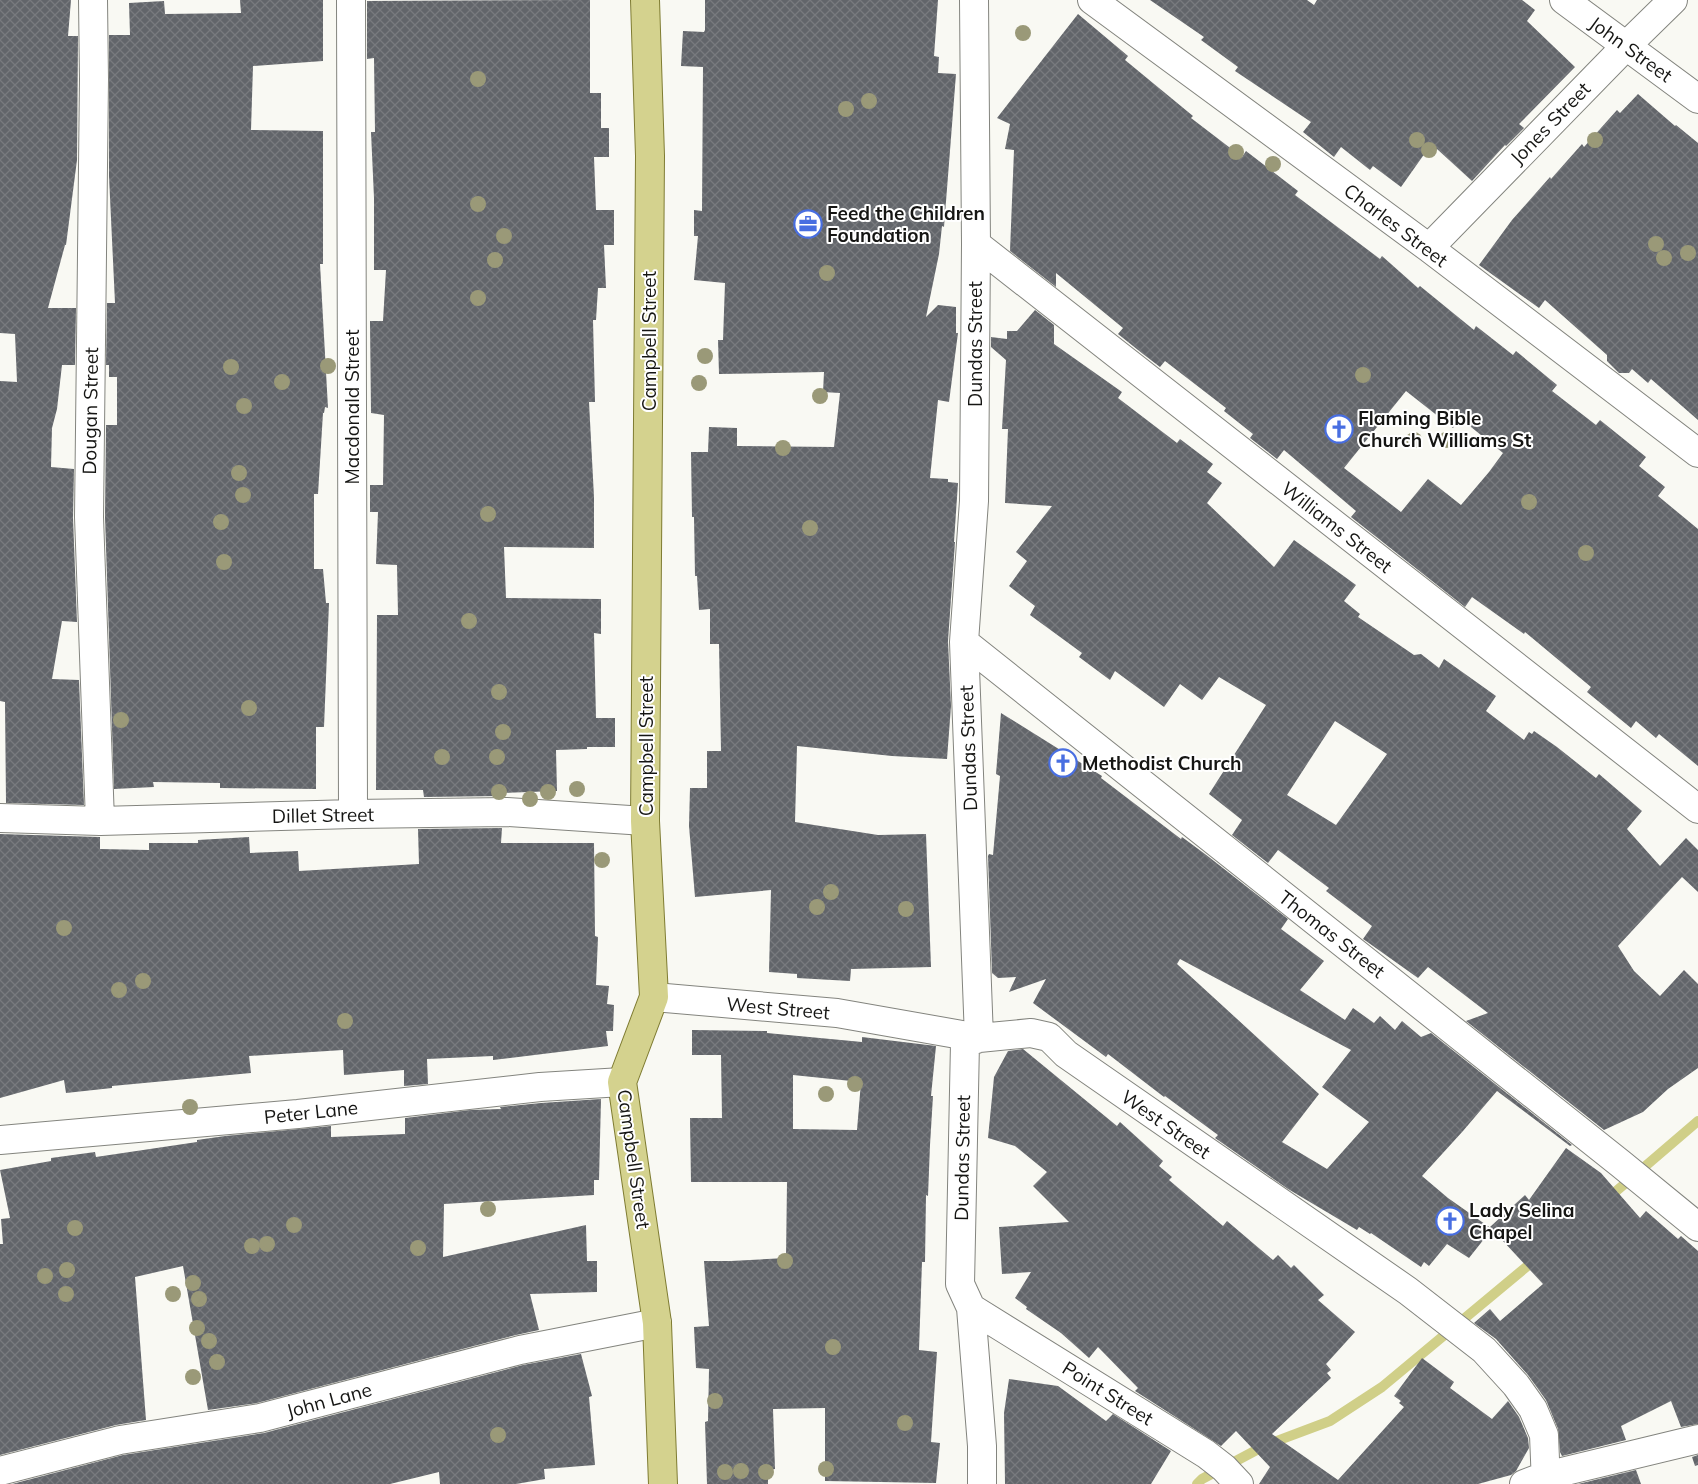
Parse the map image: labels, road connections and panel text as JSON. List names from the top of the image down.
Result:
{
  "streets": {
    "main road": ["Campbell Street"],
    "street": [
      "John Street",
      "Jones Street",
      "Charles Street",
      "Dundas Street",
      "Macdonald Street",
      "Dougan Street",
      "Williams Street",
      "Dillet Street",
      "Thomas Street",
      "West Street",
      "Peter Lane",
      "Point Street",
      "John Lane"
    ]
  },
  "crossings": [
    ["John Street", "Jones Street"],
    ["Jones Street", "Charles Street"],
    ["Campbell Street", "Dillet Street"],
    ["Campbell Street", "West Street"],
    ["Campbell Street", "Peter Lane"],
    ["Campbell Street", "John Lane"],
    ["Dundas Street", "Williams Street"],
    ["Dundas Street", "Thomas Street"],
    ["Dundas Street", "West Street"],
    ["Dundas Street", "Point Street"],
    ["Macdonald Street", "Dillet Street"],
    ["Dougan Street", "Dillet Street"]
  ],
  "places": {
    "office": ["Feed the Children Foundation"],
    "church": ["Flaming Bible Church Williams St", "Methodist Church", "Lady Selina Chapel"]
  }
}
